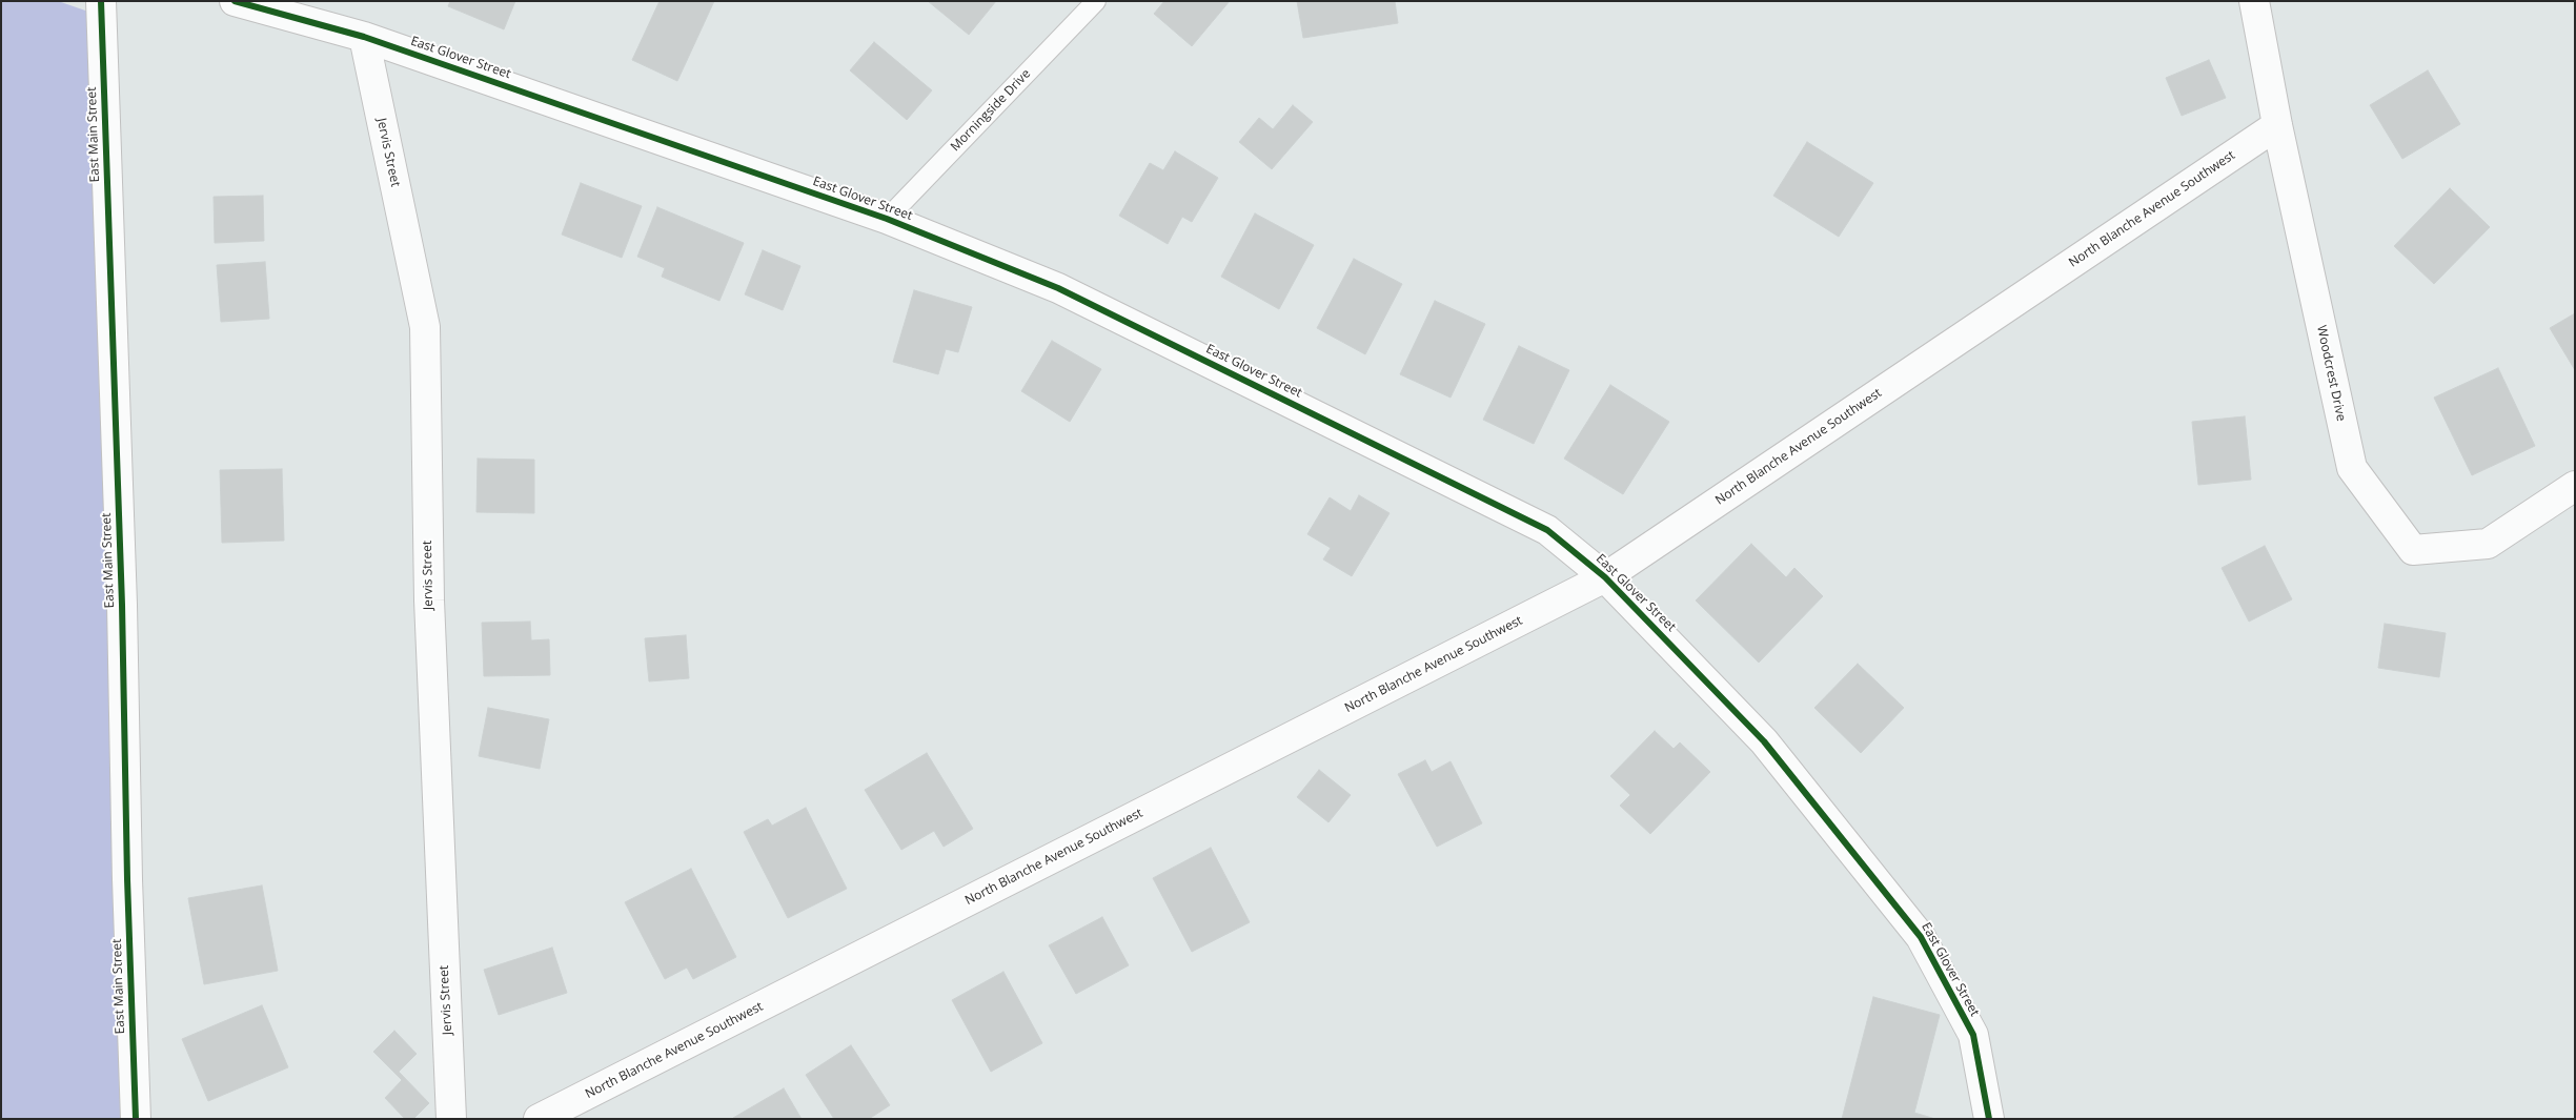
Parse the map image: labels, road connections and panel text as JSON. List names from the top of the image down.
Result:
{
  "streets": {
    "street": [
      "East Glover Street",
      "East Main Street",
      "Jervis Street",
      "North Blanche Avenue Southwest",
      "Woodcrest Drive"
    ],
    "lane": ["Morningside Drive"]
  },
  "crossings": [
    ["East Glover Street", "Morningside Drive"],
    ["East Glover Street", "Jervis Street"],
    ["East Glover Street", "North Blanche Avenue Southwest"],
    ["North Blanche Avenue Southwest", "Woodcrest Drive"]
  ]
}
